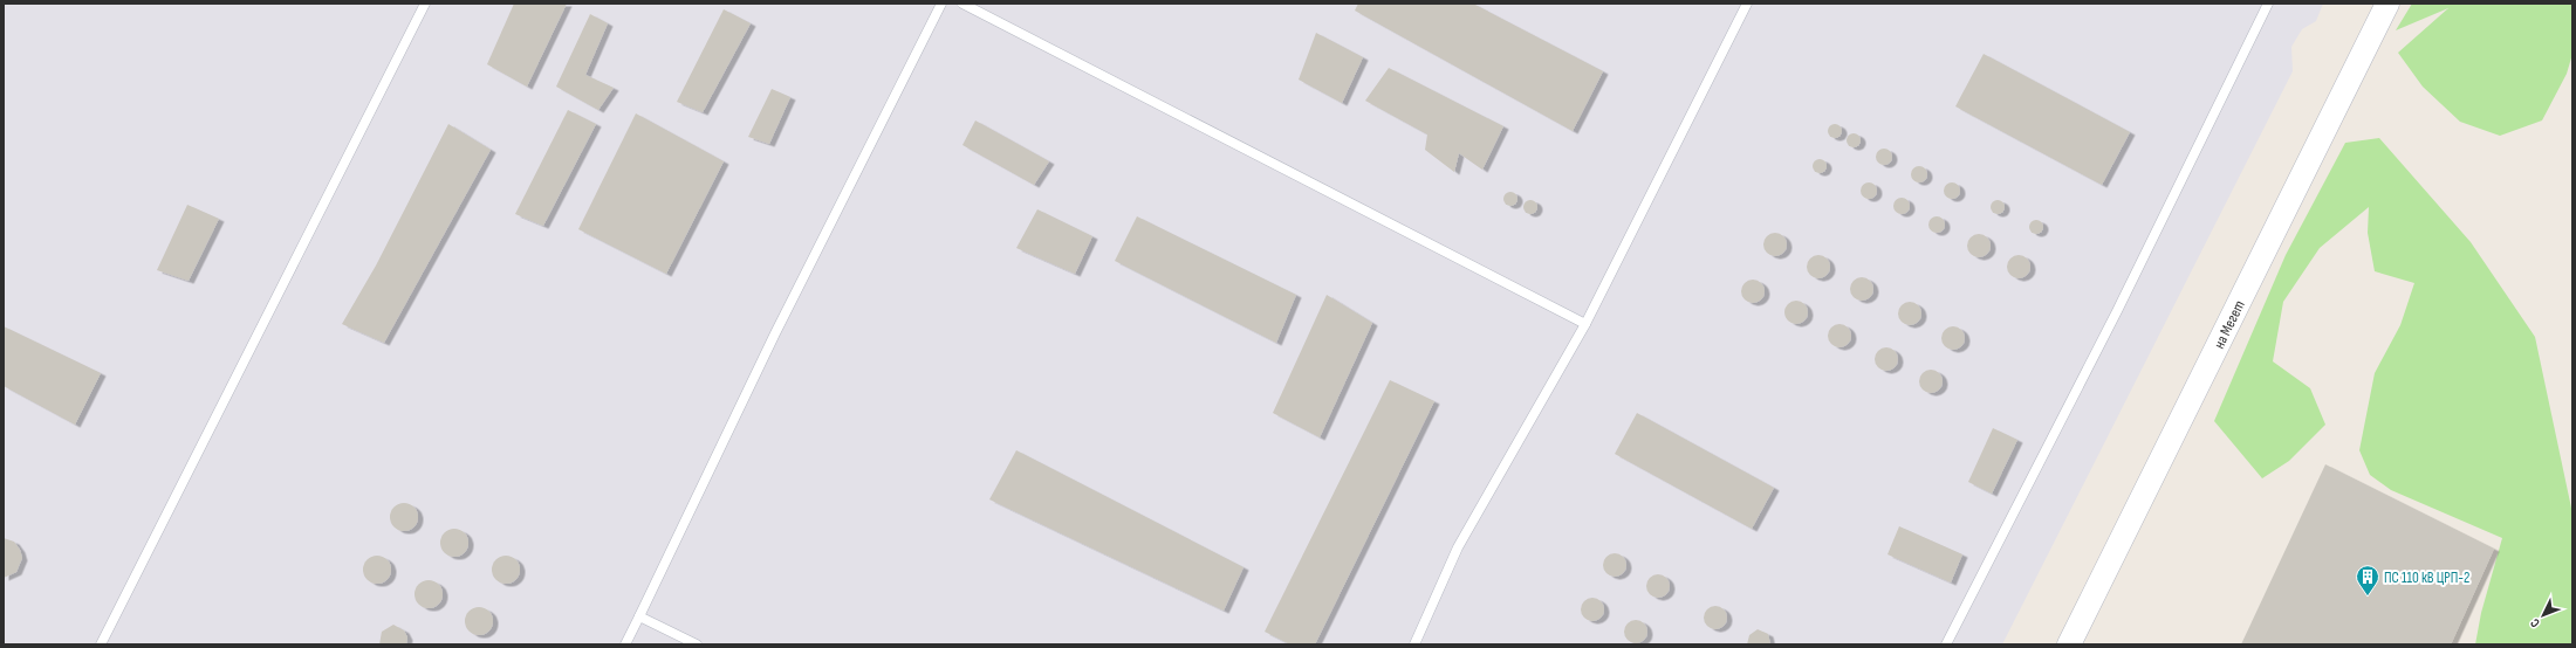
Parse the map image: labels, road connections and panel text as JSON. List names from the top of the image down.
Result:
{
  "streets": {
    "street": ["на Мегет"]
  },
  "places": {
    "building": ["ПС 110 кВ ЦРП-2"]
  },
  "north": "bottom left"
}
